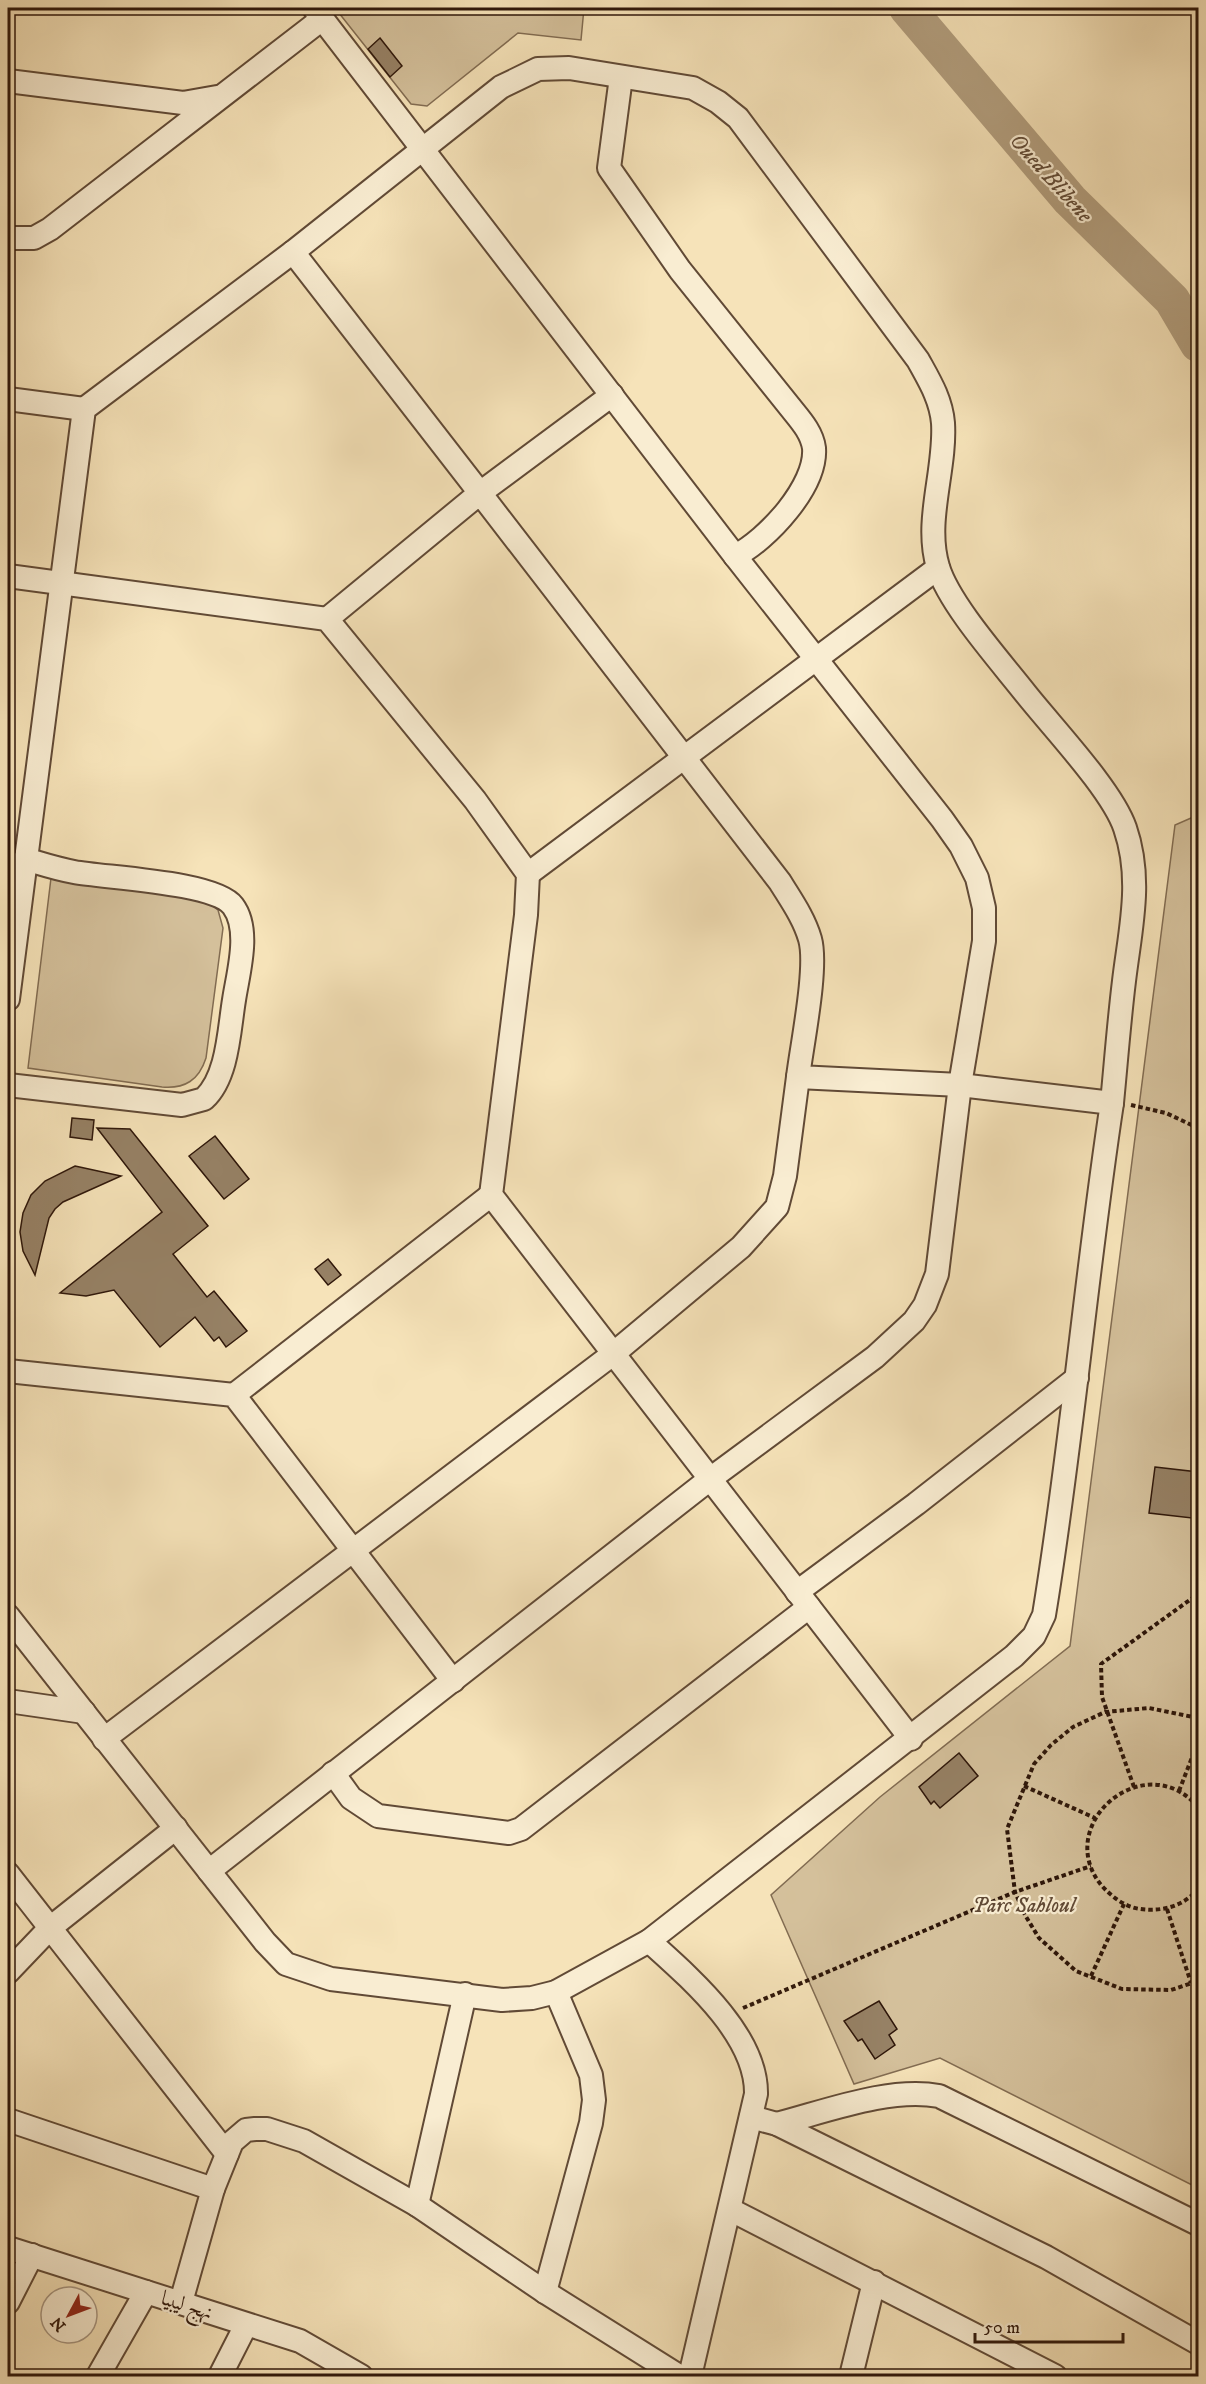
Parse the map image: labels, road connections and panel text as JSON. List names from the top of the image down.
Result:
{
  "streets": {
    "street": ["نهج ليبيا"]
  },
  "water": ["Oued Blibene"],
  "parks": ["Parc Sahloul"],
  "scale_bar": "50 m",
  "north": "bottom left"
}
